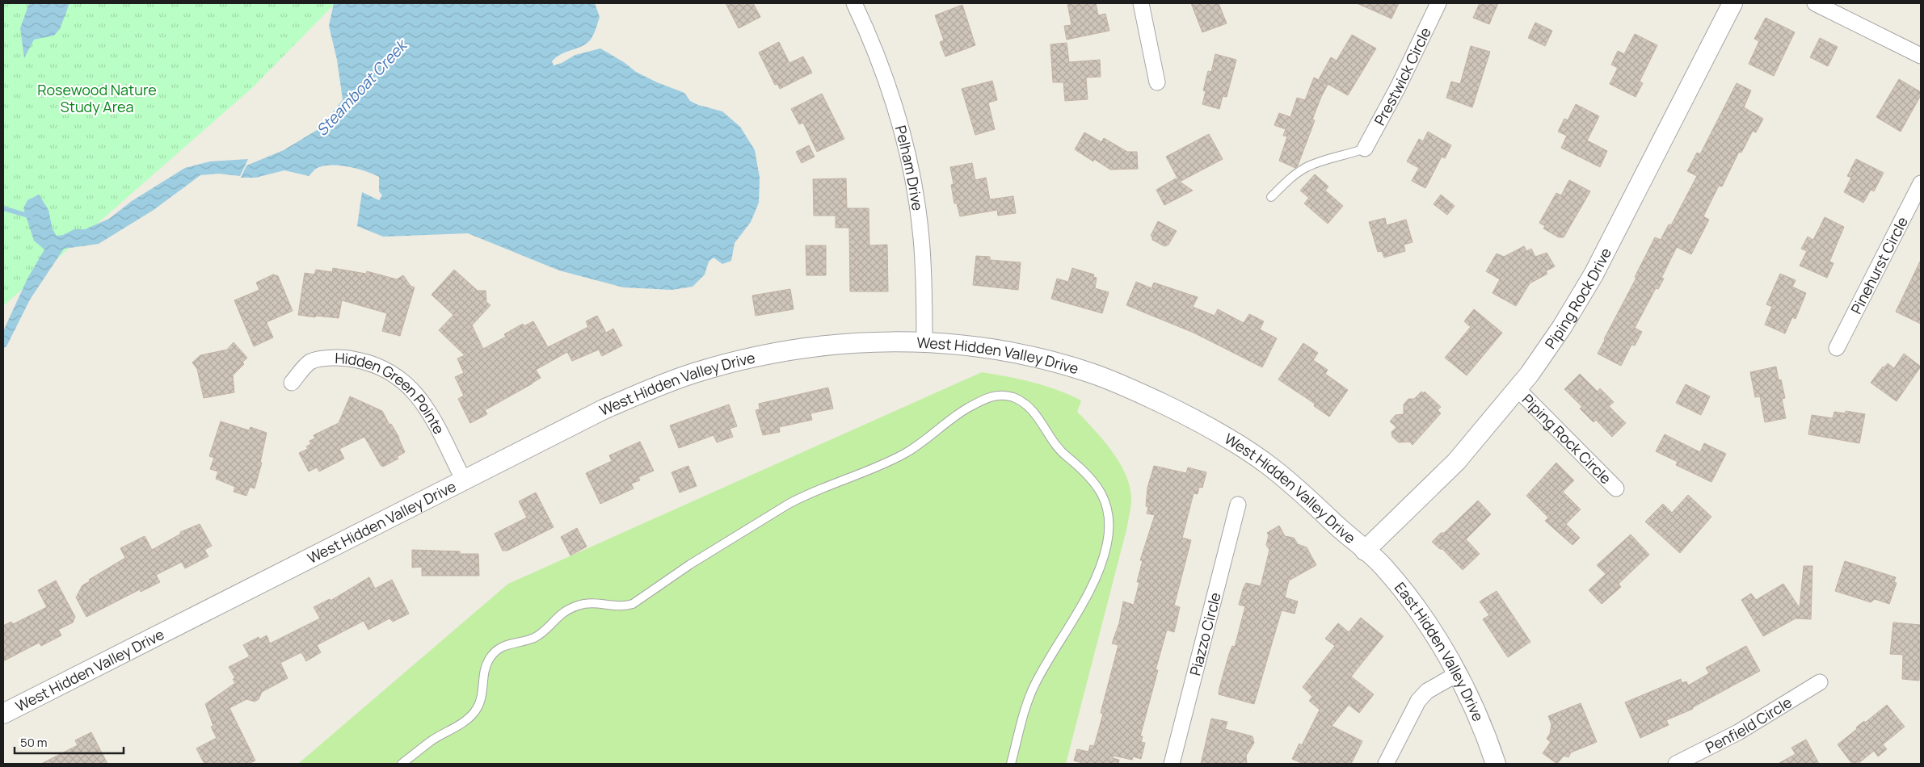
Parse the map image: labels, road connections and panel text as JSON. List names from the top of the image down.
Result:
{
  "streets": {
    "street": [
      "Prestwick Circle",
      "Pelham Drive",
      "Pinehurst Circle",
      "Piping Rock Drive",
      "West Hidden Valley Drive",
      "Hidden Green Pointe",
      "Piping Rock Circle",
      "Piazzo Circle",
      "East Hidden Valley Drive",
      "Penfield Circle"
    ]
  },
  "crossings": [
    ["Pelham Drive", "West Hidden Valley Drive"],
    ["Piping Rock Drive", "West Hidden Valley Drive"],
    ["Piping Rock Drive", "Piping Rock Circle"],
    ["Piping Rock Drive", "East Hidden Valley Drive"],
    ["West Hidden Valley Drive", "Hidden Green Pointe"],
    ["West Hidden Valley Drive", "East Hidden Valley Drive"]
  ],
  "water": ["Steamboat Creek"],
  "parks": ["Rosewood Nature Study Area"],
  "scale_bar": "50 m"
}
